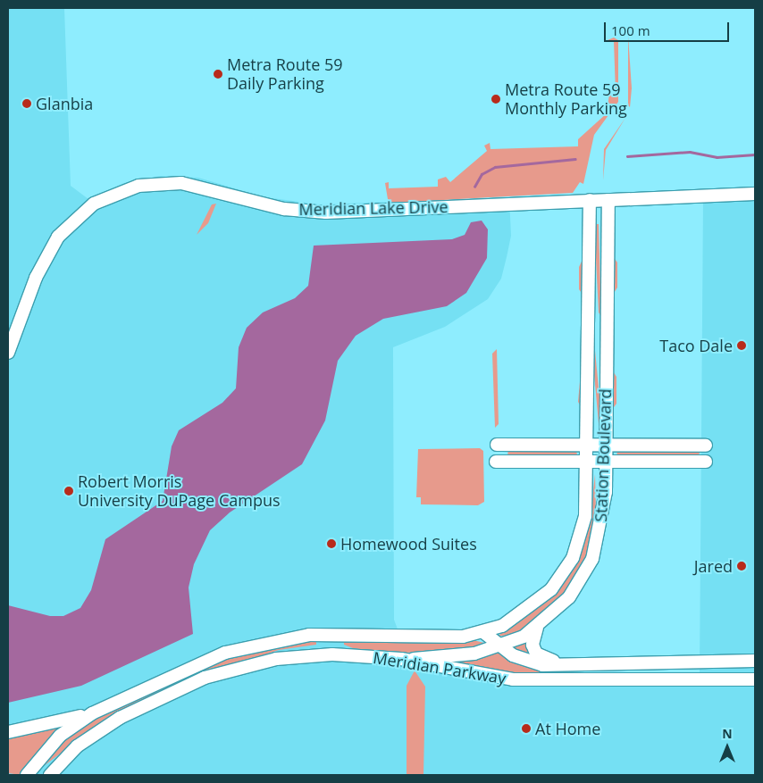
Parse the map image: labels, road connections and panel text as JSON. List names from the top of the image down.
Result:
{
  "streets": {
    "street": ["Meridian Lake Drive", "Station Boulevard", "Meridian Parkway"]
  },
  "crossings": [
    ["Meridian Lake Drive", "Station Boulevard"],
    ["Station Boulevard", "Meridian Parkway"]
  ],
  "places": [
    "Metra Route 59 Daily Parking",
    "Metra Route 59 Monthly Parking",
    "Glanbia",
    "Taco Dale",
    "Robert Morris University DuPage Campus",
    "Homewood Suites",
    "Jared",
    "At Home"
  ],
  "scale_bar": "100 m",
  "north": "top"
}
